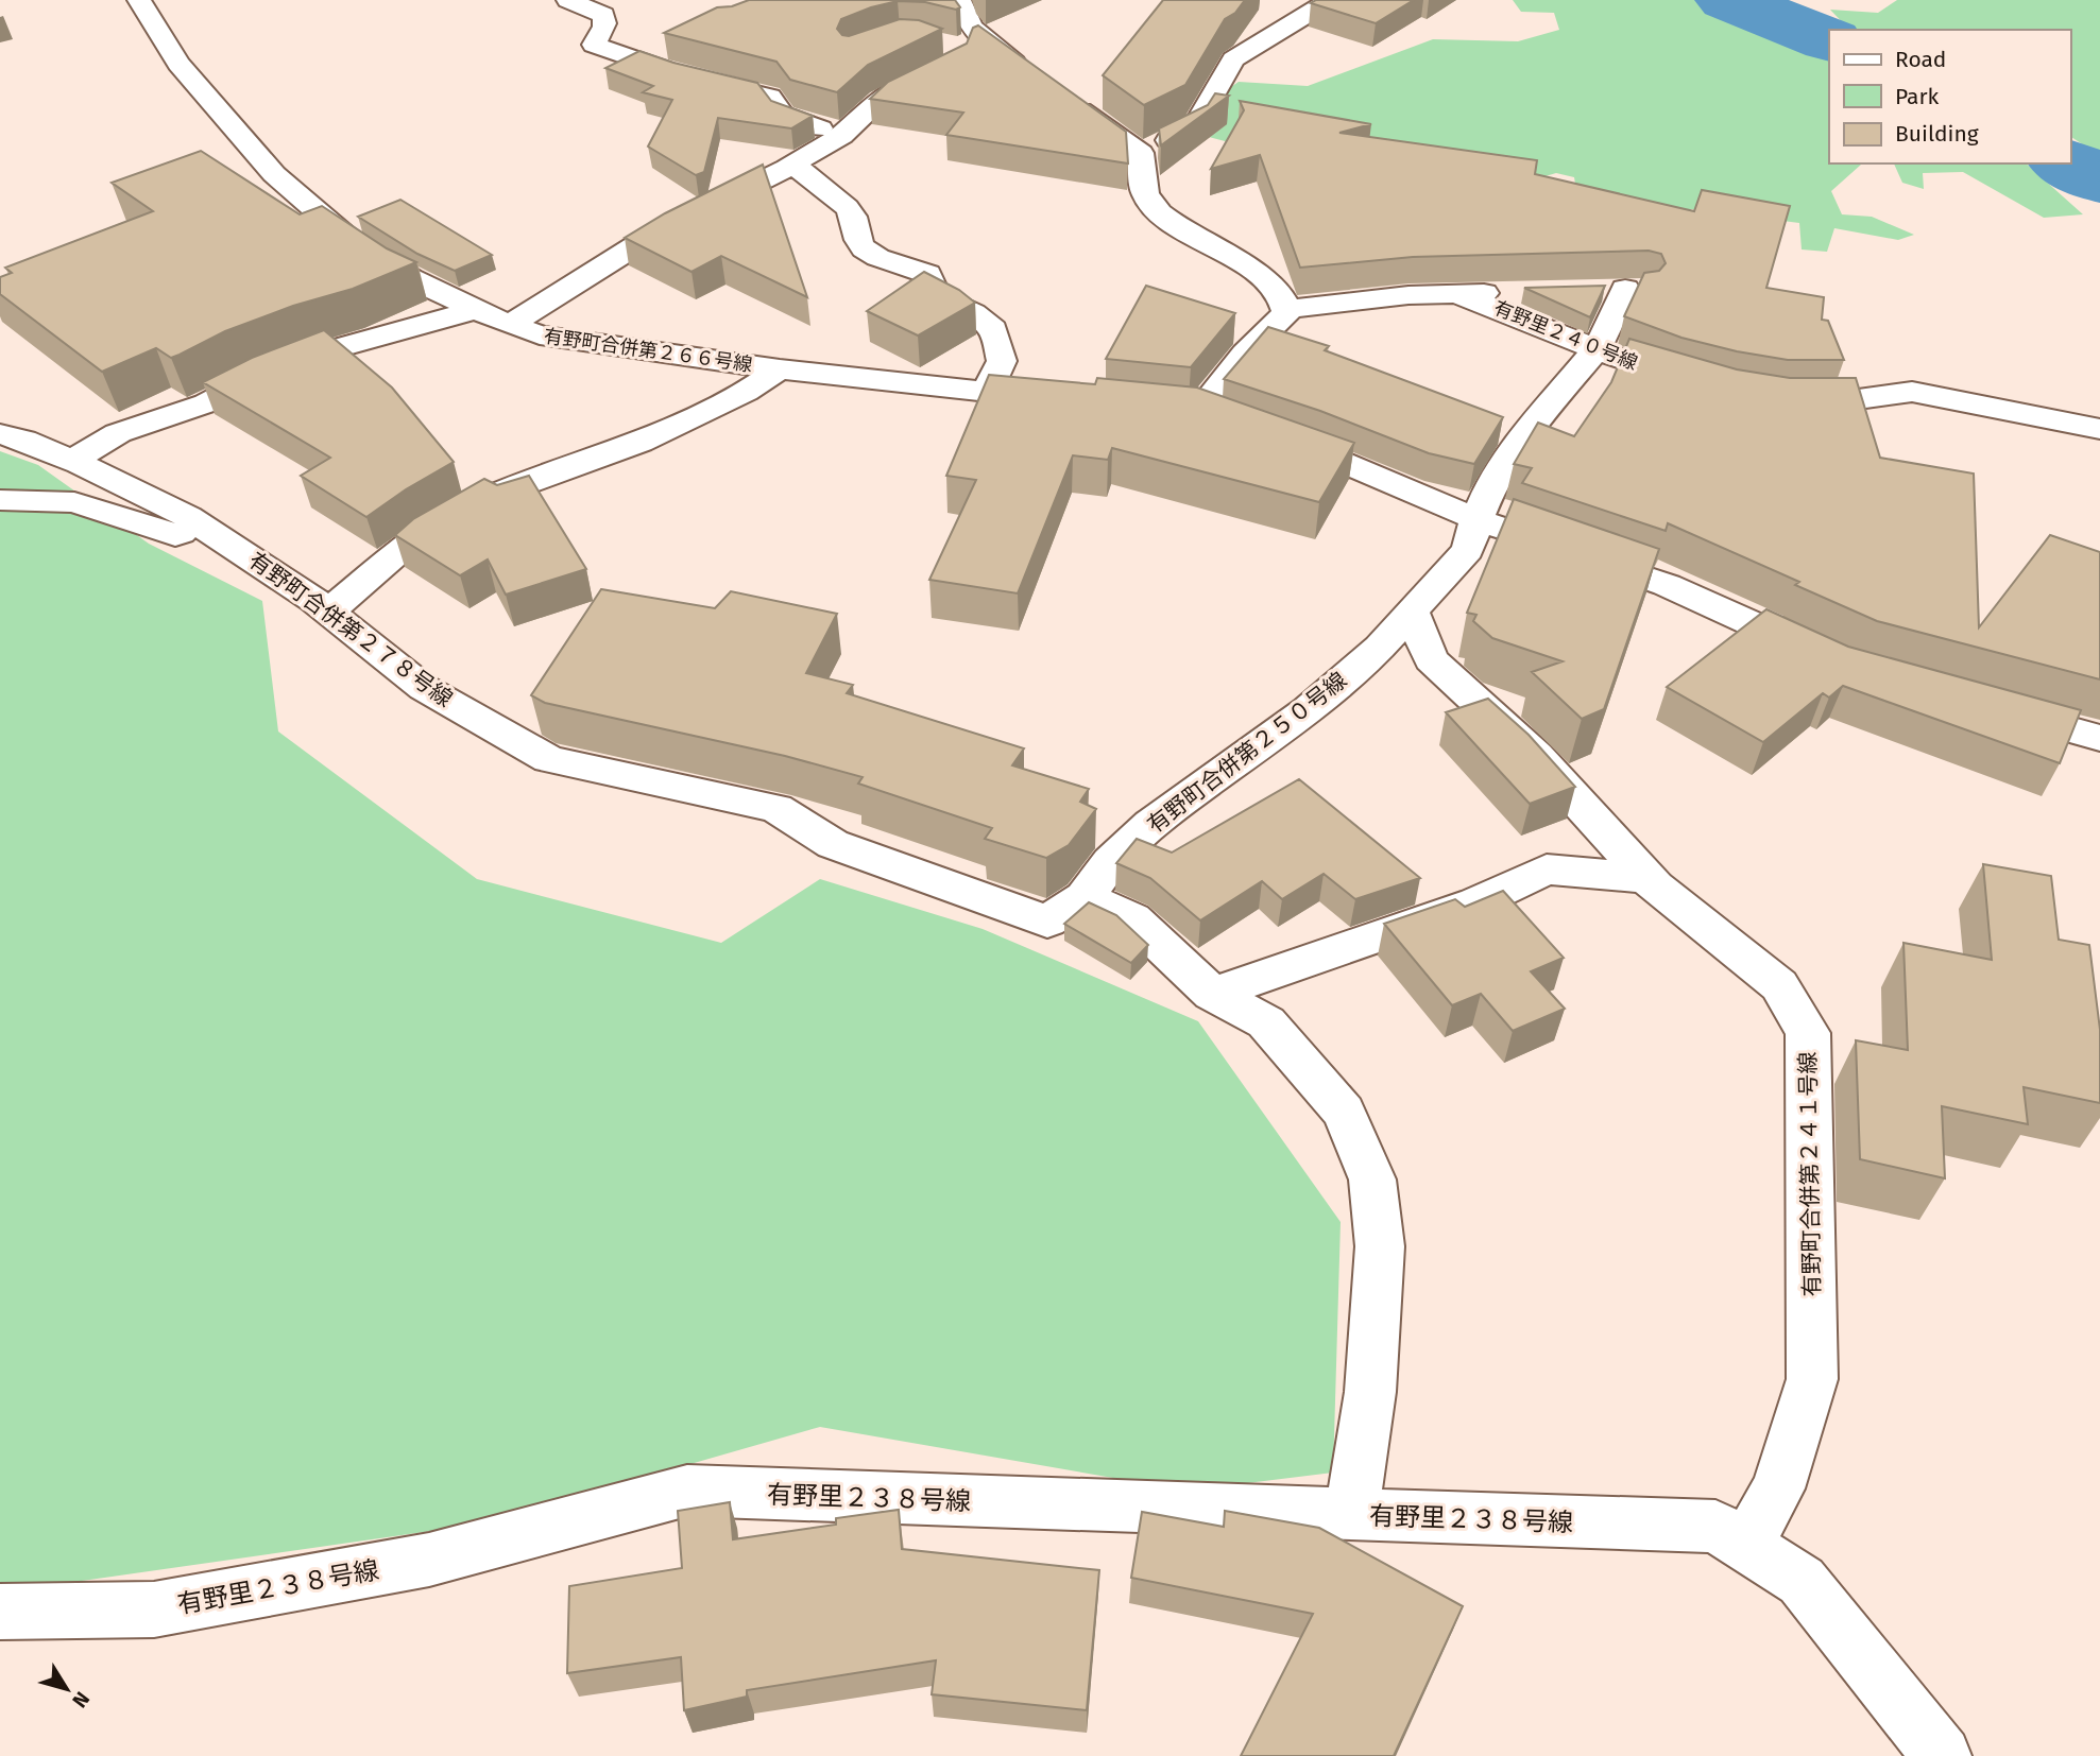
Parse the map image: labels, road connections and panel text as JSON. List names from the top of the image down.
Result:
{
  "streets": {
    "street": [
      "有野里２４０号線",
      "有野町合併第２６６号線",
      "有野町合併第２７８号線",
      "有野町合併第２５０号線",
      "有野町合併第２４１号線",
      "有野里２３８号線"
    ]
  },
  "crossings": [
    ["有野町合併第２７８号線", "有野町合併第２５０号線"],
    ["有野町合併第２５０号線", "有野町合併第２４１号線"],
    ["有野町合併第２４１号線", "有野里２３８号線"]
  ],
  "legend": ["Road", "Park", "Building"],
  "north": "bottom right"
}
